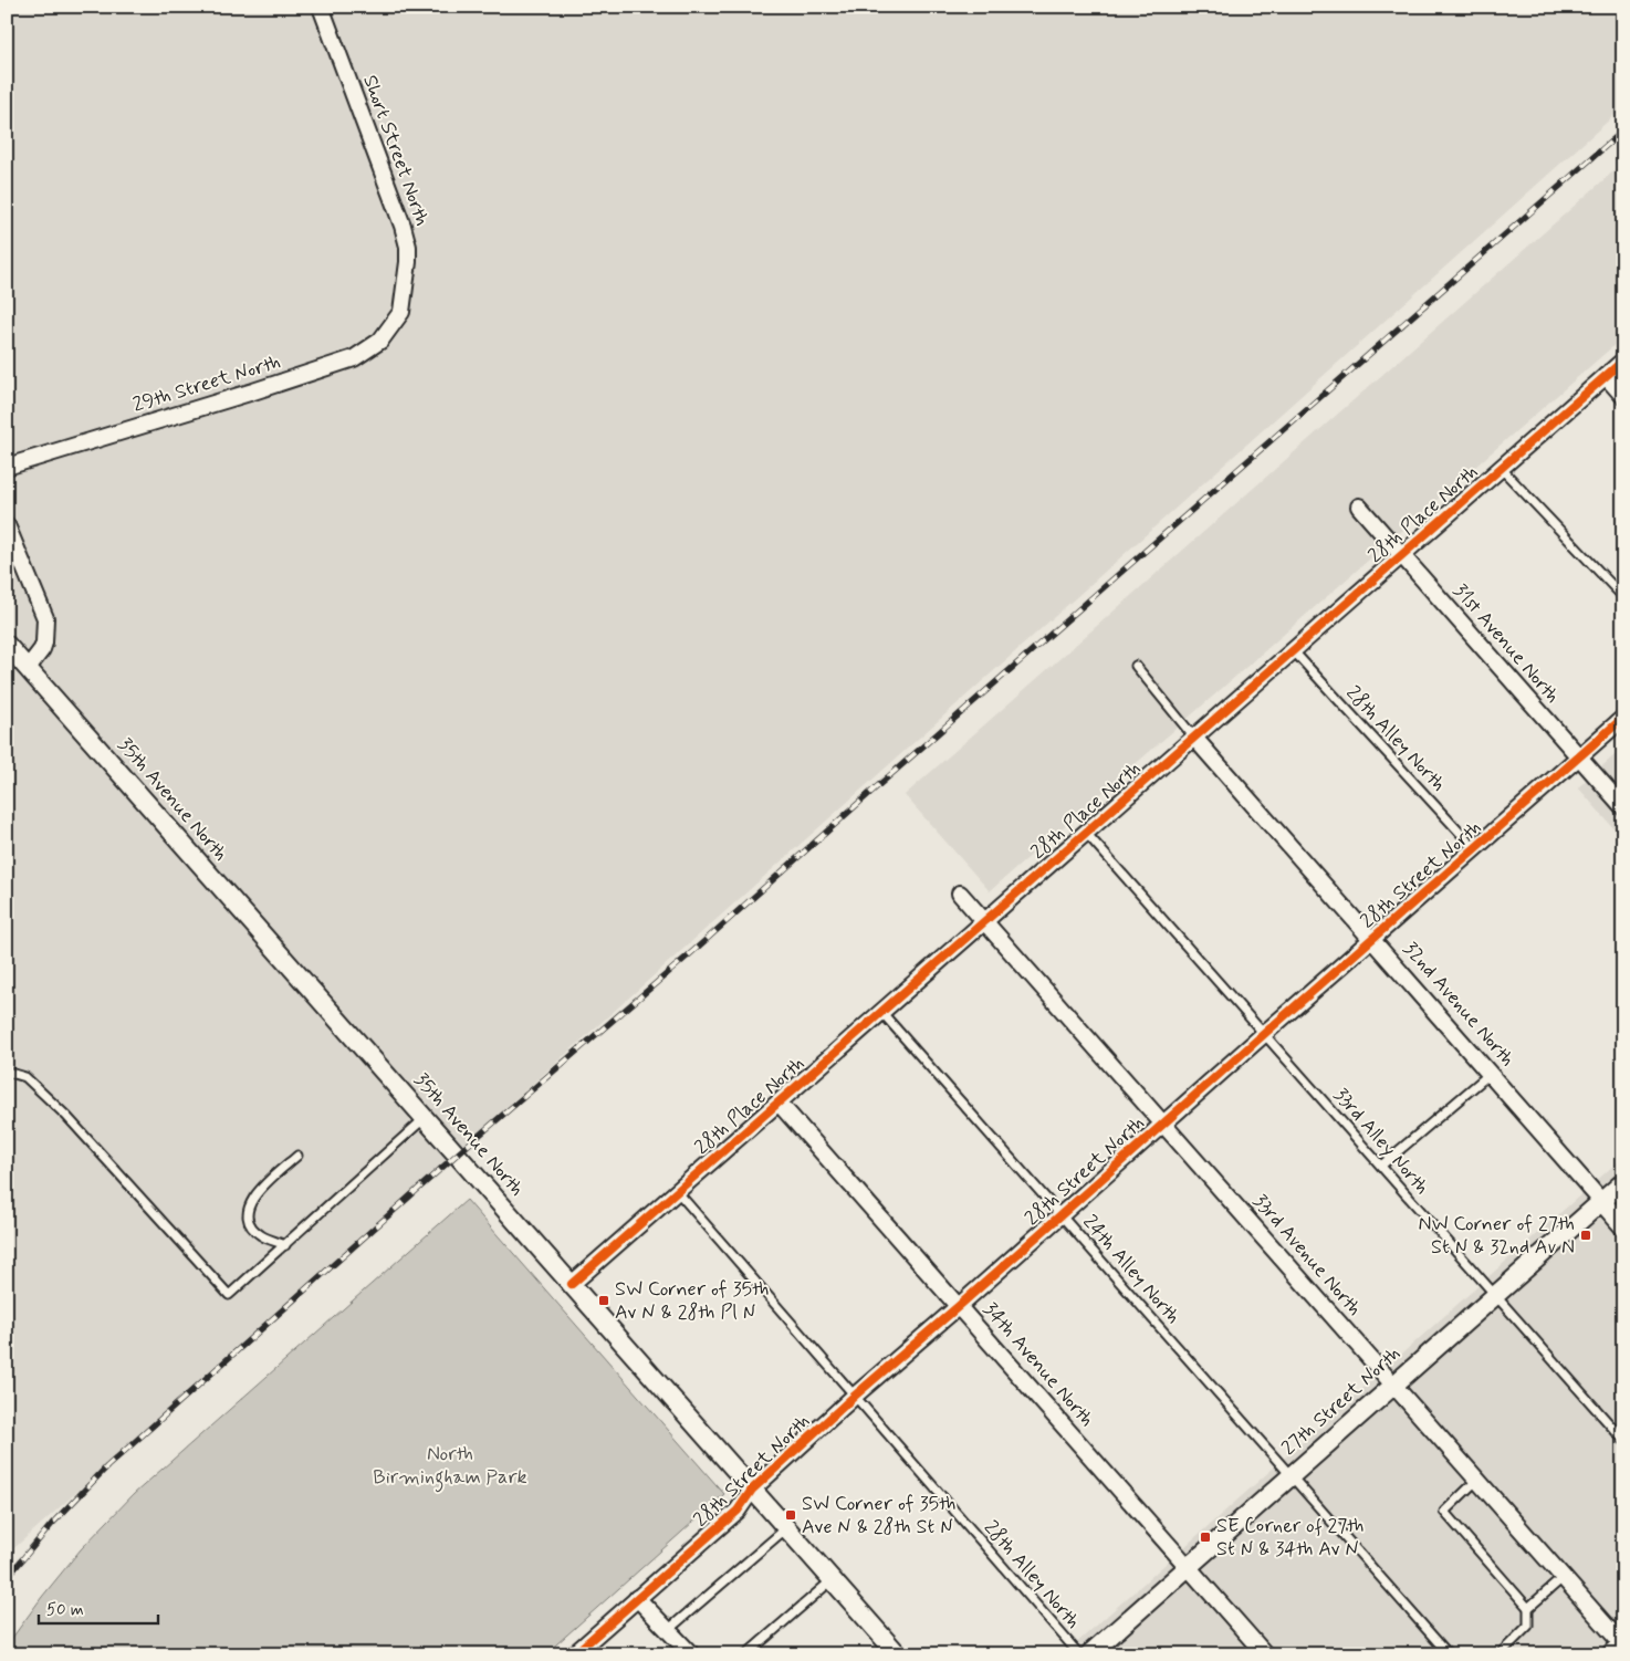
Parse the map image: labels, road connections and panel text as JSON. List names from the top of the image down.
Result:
{
  "streets": {
    "street": [
      "Short Street North",
      "29th Street North",
      "28th Place North",
      "31st Avenue North",
      "35th Avenue North",
      "28th Street North",
      "32nd Avenue North",
      "33rd Avenue North",
      "34th Avenue North",
      "27th Street North"
    ],
    "lane": ["28th Alley North", "33rd Alley North", "24th Alley North"]
  },
  "crossings": [
    ["Short Street North", "29th Street North"],
    ["28th Place North", "31st Avenue North"],
    ["28th Place North", "28th Alley North"],
    ["28th Place North", "35th Avenue North"],
    ["28th Place North", "32nd Avenue North"],
    ["28th Place North", "33rd Avenue North"],
    ["28th Place North", "24th Alley North"],
    ["28th Place North", "34th Avenue North"],
    ["31st Avenue North", "28th Street North"],
    ["28th Alley North", "28th Street North"],
    ["35th Avenue North", "28th Street North"],
    ["28th Street North", "32nd Avenue North"],
    ["28th Street North", "33rd Alley North"],
    ["28th Street North", "33rd Avenue North"],
    ["28th Street North", "24th Alley North"],
    ["28th Street North", "34th Avenue North"],
    ["32nd Avenue North", "27th Street North"],
    ["33rd Alley North", "27th Street North"],
    ["33rd Avenue North", "27th Street North"],
    ["24th Alley North", "27th Street North"],
    ["34th Avenue North", "27th Street North"]
  ],
  "parks": ["North Birmingham Park"],
  "places": {
    "transit": [
      "NW Corner of 27th St N & 32nd Av N",
      "SW Corner of 35th Av N & 28th Pl N",
      "SW Corner of 35th Ave N & 28th St N",
      "SE Corner of 27th St N & 34th Av N"
    ]
  },
  "scale_bar": "50 m"
}
